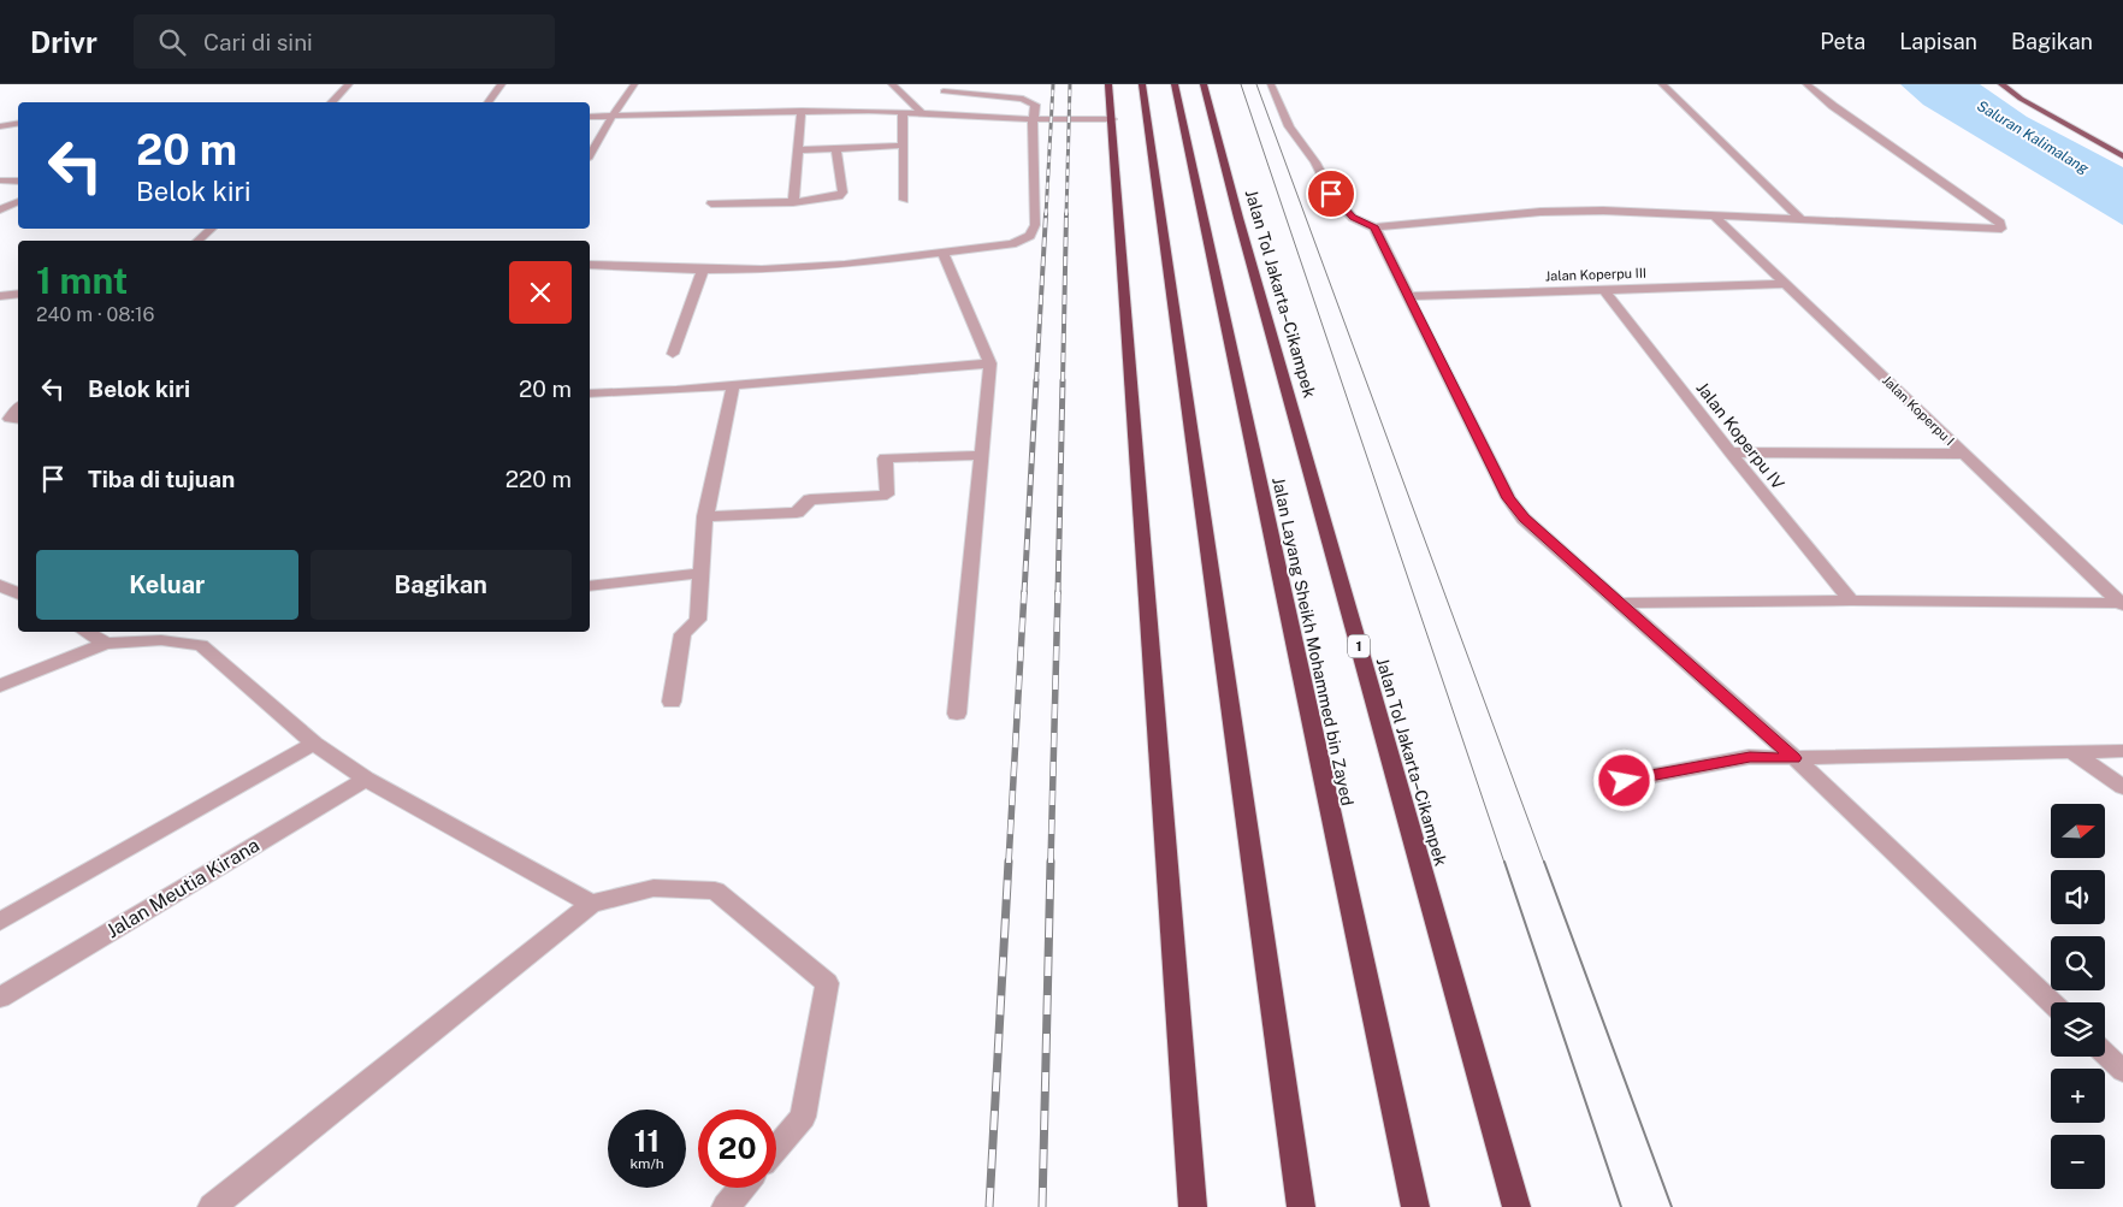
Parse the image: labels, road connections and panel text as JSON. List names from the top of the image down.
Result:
{
  "streets": {
    "highway": ["Jalan Tol Jakarta–Cikampek", "Jalan Layang Sheikh Mohammed bin Zayed", "1"],
    "street": [
      "Jalan Koperpu III",
      "Jalan Koperpu I",
      "Jalan Koperpu IV",
      "Jalan Meutia Kirana"
    ]
  },
  "crossings": [
    ["Jalan Koperpu III", "Jalan Koperpu I"],
    ["Jalan Koperpu III", "Jalan Koperpu IV"]
  ],
  "water": ["Saluran Kalimalang"],
  "north": "right",
  "page": {
    "header": "Drivr",
    "search": "Cari di sini",
    "nav": ["Peta", "Lapisan", "Bagikan"],
    "turn": ["20 m", "Belok kiri"],
    "heading": ["1 mnt", "240 m · 08:16"],
    "list": [
      {
        "name": "Belok kiri",
        "value": "20 m"
      },
      {
        "name": "Tiba di tujuan",
        "value": "220 m"
      }
    ],
    "buttons": ["Keluar", "Bagikan"],
    "map_buttons": ["+", "−"],
    "speed": "11 km/h",
    "limit": "20"
  }
}
